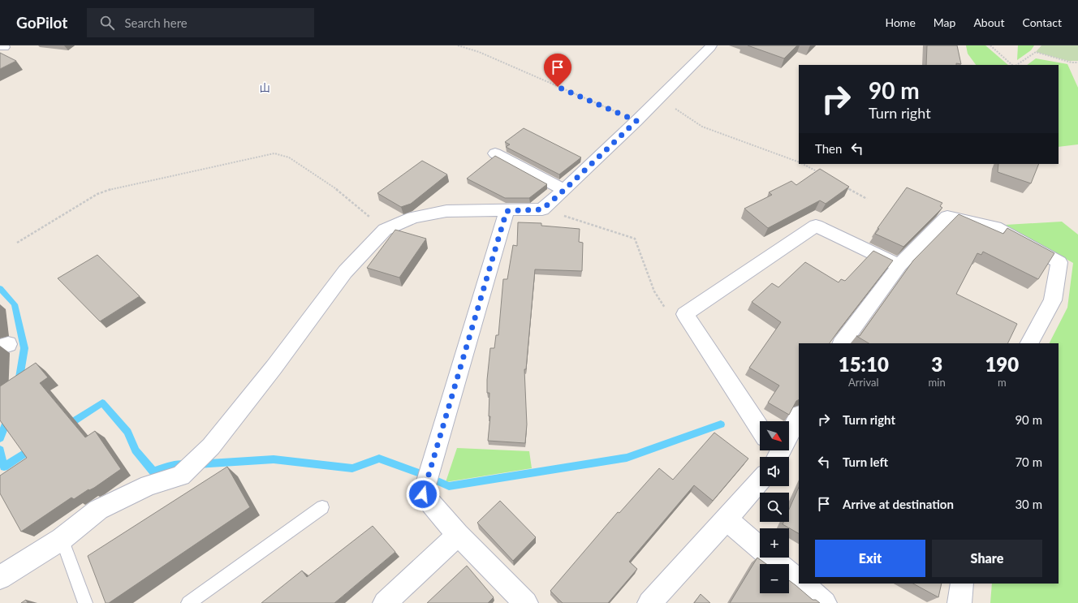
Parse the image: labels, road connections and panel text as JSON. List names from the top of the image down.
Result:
{
  "districts": ["山"],
  "north": "bottom right",
  "page": {
    "header": "GoPilot",
    "search": "Search here",
    "nav": [
      "Home",
      "Map",
      "About",
      "Contact"
    ],
    "turn": ["90 m", "Turn right"],
    "then": "Then",
    "eta": [
      "15:10",
      "Arrival",
      "3",
      "min",
      "190",
      "m"
    ],
    "list": [
      {
        "name": "Turn right",
        "value": "90 m"
      },
      {
        "name": "Turn left",
        "value": "70 m"
      },
      {
        "name": "Arrive at destination",
        "value": "30 m"
      }
    ],
    "map_buttons": ["+", "−"],
    "buttons": ["Exit", "Share"]
  }
}
